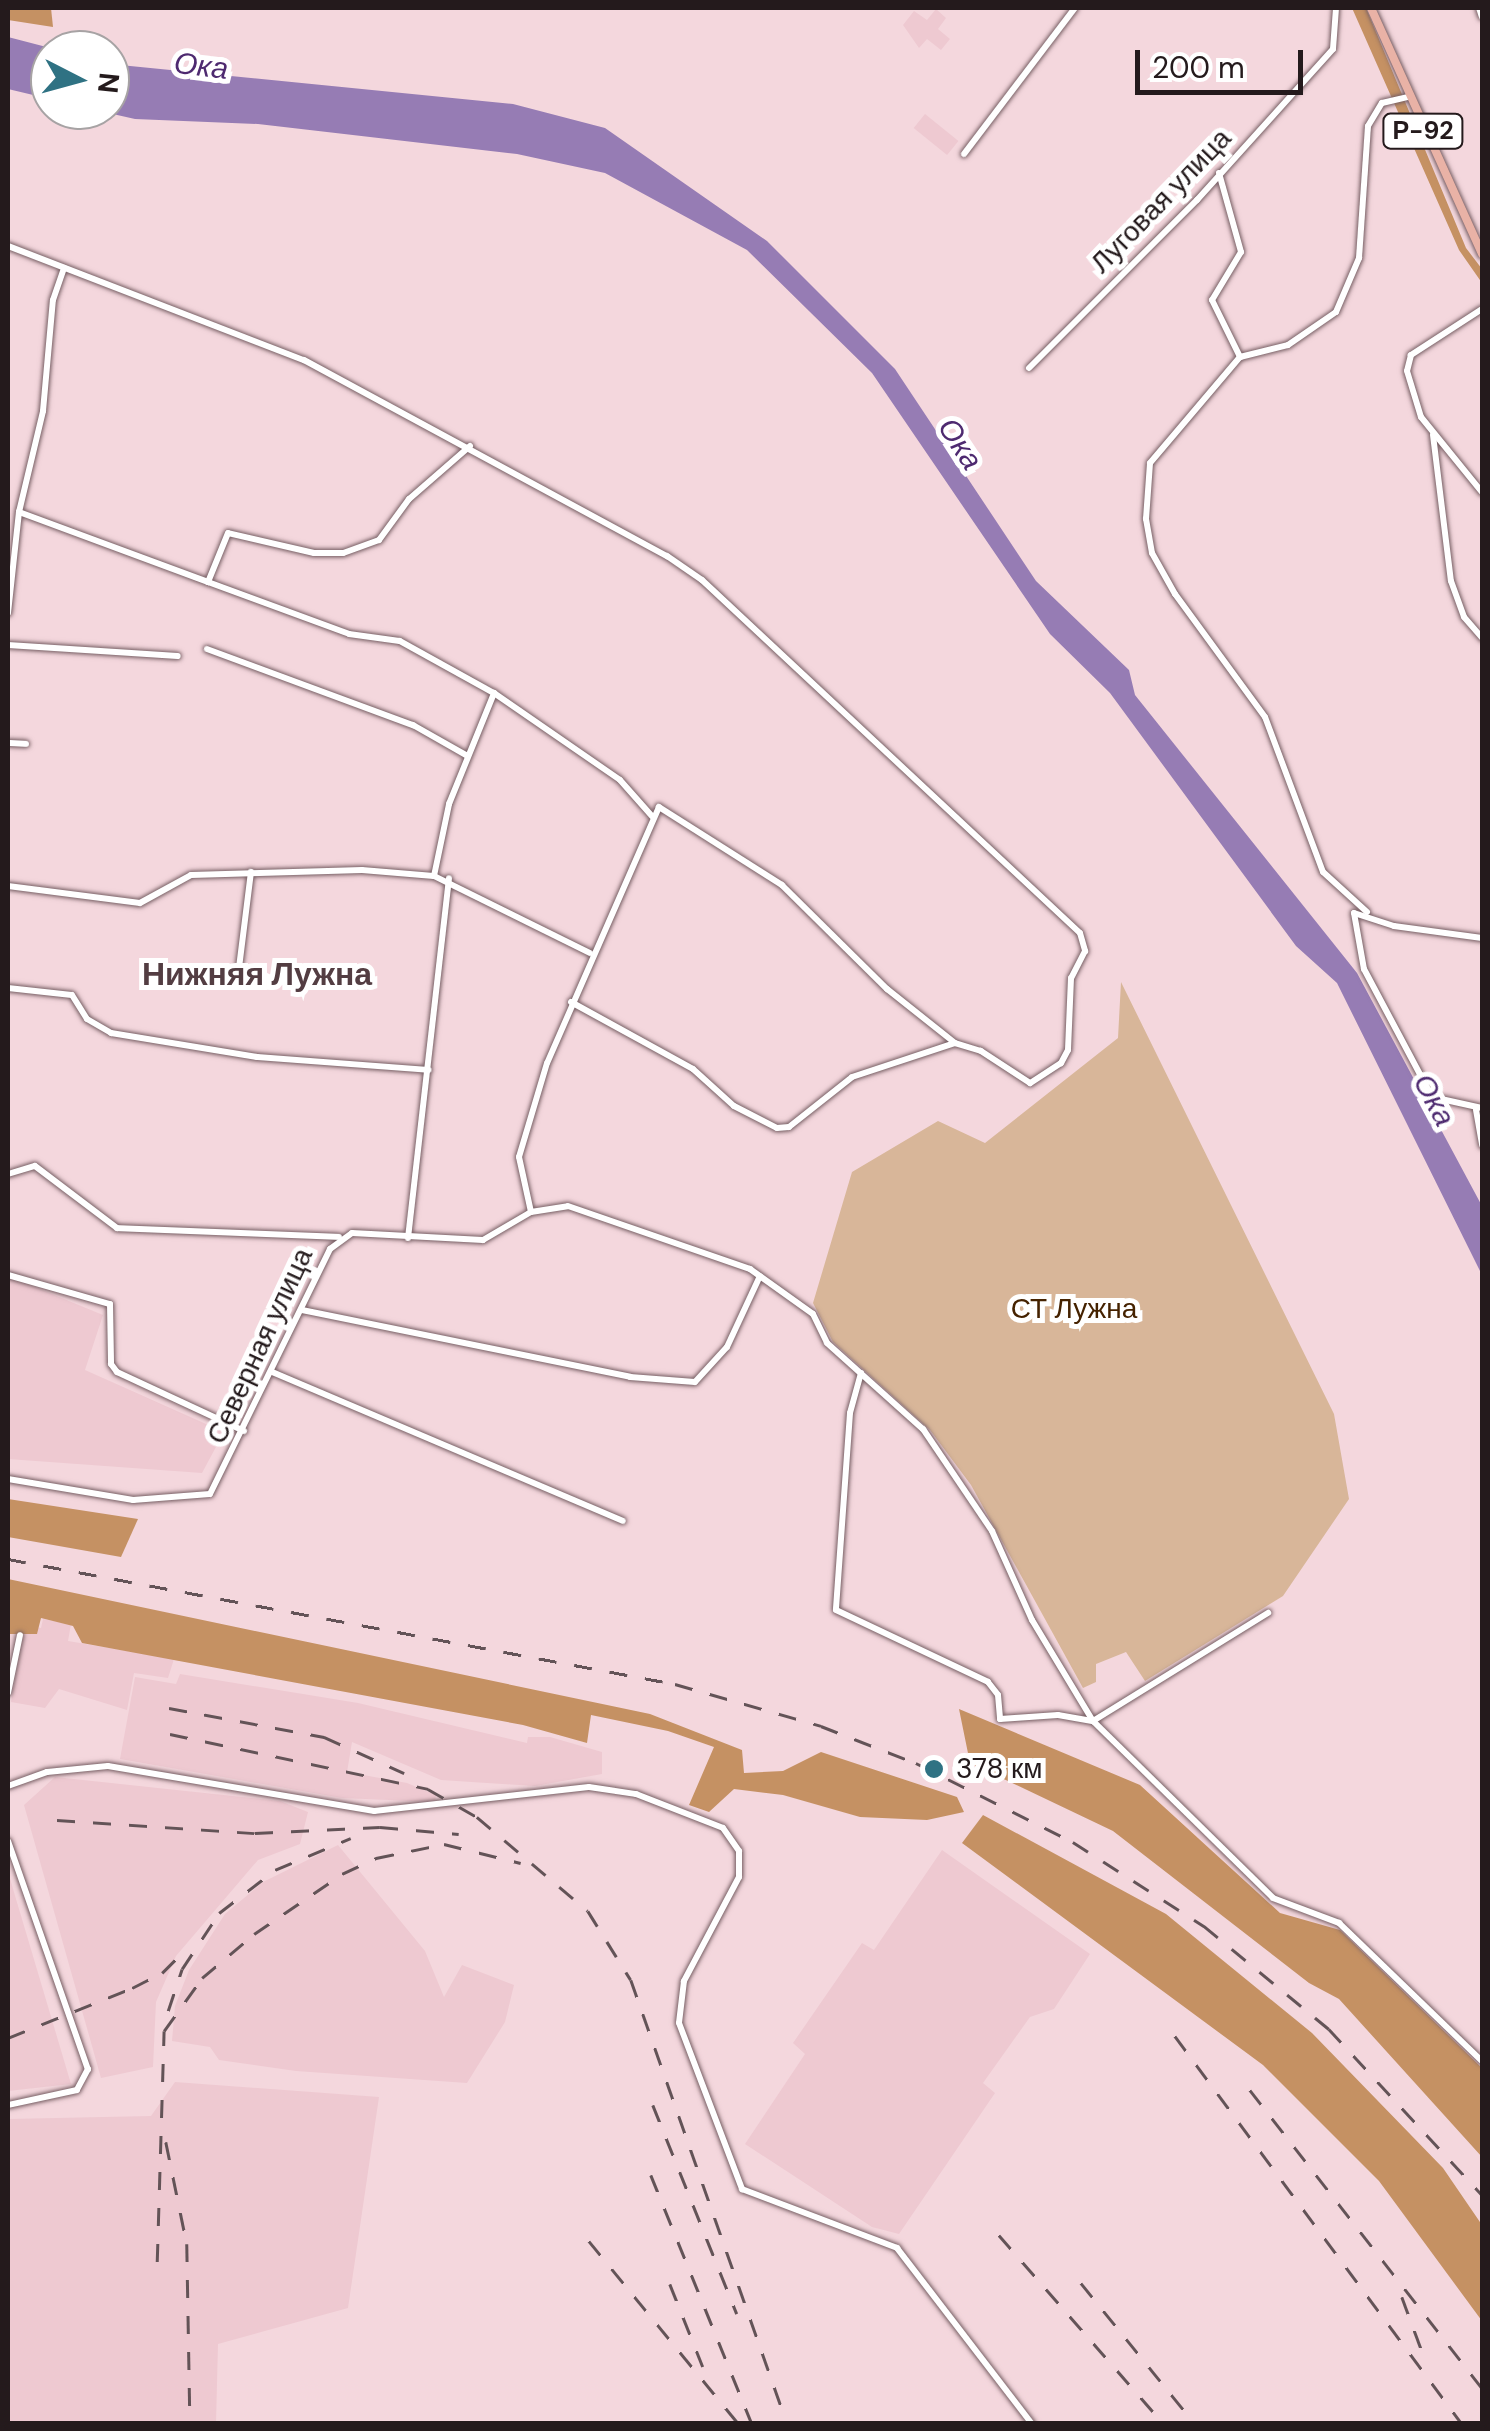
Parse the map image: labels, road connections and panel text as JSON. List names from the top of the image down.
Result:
{
  "streets": {
    "main road": ["Р-92"],
    "street": ["Луговая улица", "Северная улица"]
  },
  "districts": ["Нижняя Лужна"],
  "water": ["Ока"],
  "parks": ["СТ Лужна"],
  "places": ["378 км"],
  "scale_bar": "200 m",
  "north": "right"
}
